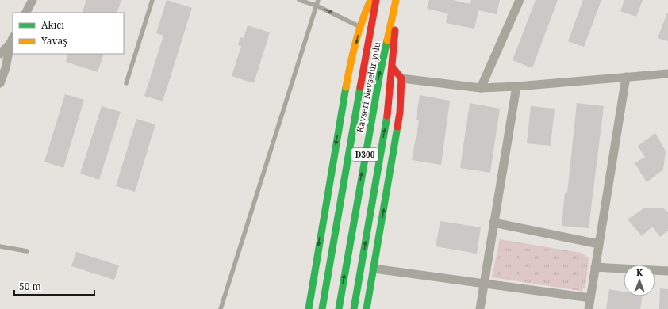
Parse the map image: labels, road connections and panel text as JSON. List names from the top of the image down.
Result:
{
  "streets": {
    "main road": ["Kayseri-Nevşehir yolu", "D300"]
  },
  "legend": ["Akıcı", "Yavaş"],
  "scale_bar": "50 m",
  "north": "top"
}
